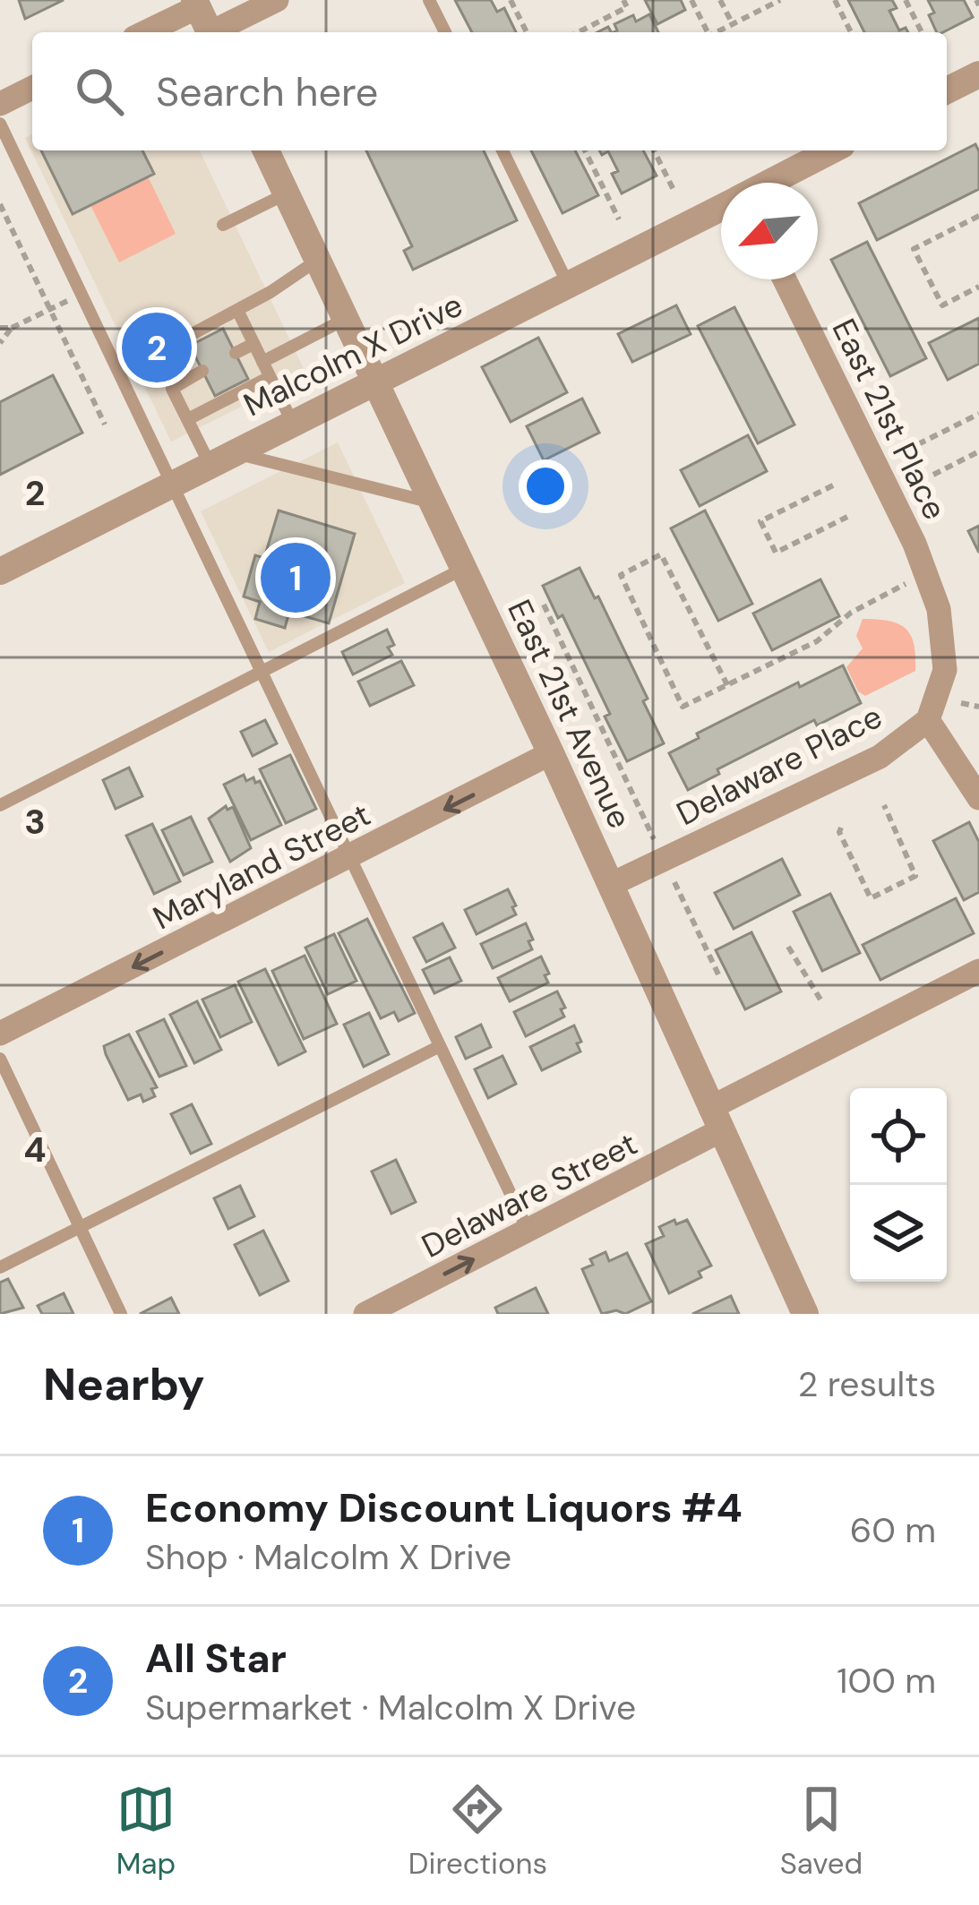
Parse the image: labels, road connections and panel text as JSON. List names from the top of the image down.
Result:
{
  "streets": {
    "street": [
      "Malcolm X Drive",
      "East 21st Place",
      "East 21st Avenue",
      "Delaware Place",
      "Maryland Street",
      "Delaware Street"
    ]
  },
  "crossings": [
    ["Malcolm X Drive", "East 21st Avenue"],
    ["East 21st Place", "Delaware Place"],
    ["East 21st Avenue", "Delaware Place"],
    ["East 21st Avenue", "Maryland Street"],
    ["East 21st Avenue", "Delaware Street"]
  ],
  "one_way": ["Maryland Street"],
  "north": "bottom left",
  "page": {
    "search": "Search here",
    "pins": ["2", "1"],
    "heading": ["Nearby", "2 results"],
    "list": [
      {
        "mark": "1",
        "name": "Economy Discount Liquors #4",
        "note": "Shop · Malcolm X Drive",
        "value": "60 m"
      },
      {
        "mark": "2",
        "name": "All Star",
        "note": "Supermarket · Malcolm X Drive",
        "value": "100 m"
      }
    ],
    "nav": ["Map", "Directions", "Saved"]
  },
  "grid": {
    "rows": ["2", "3", "4"]
  }
}
